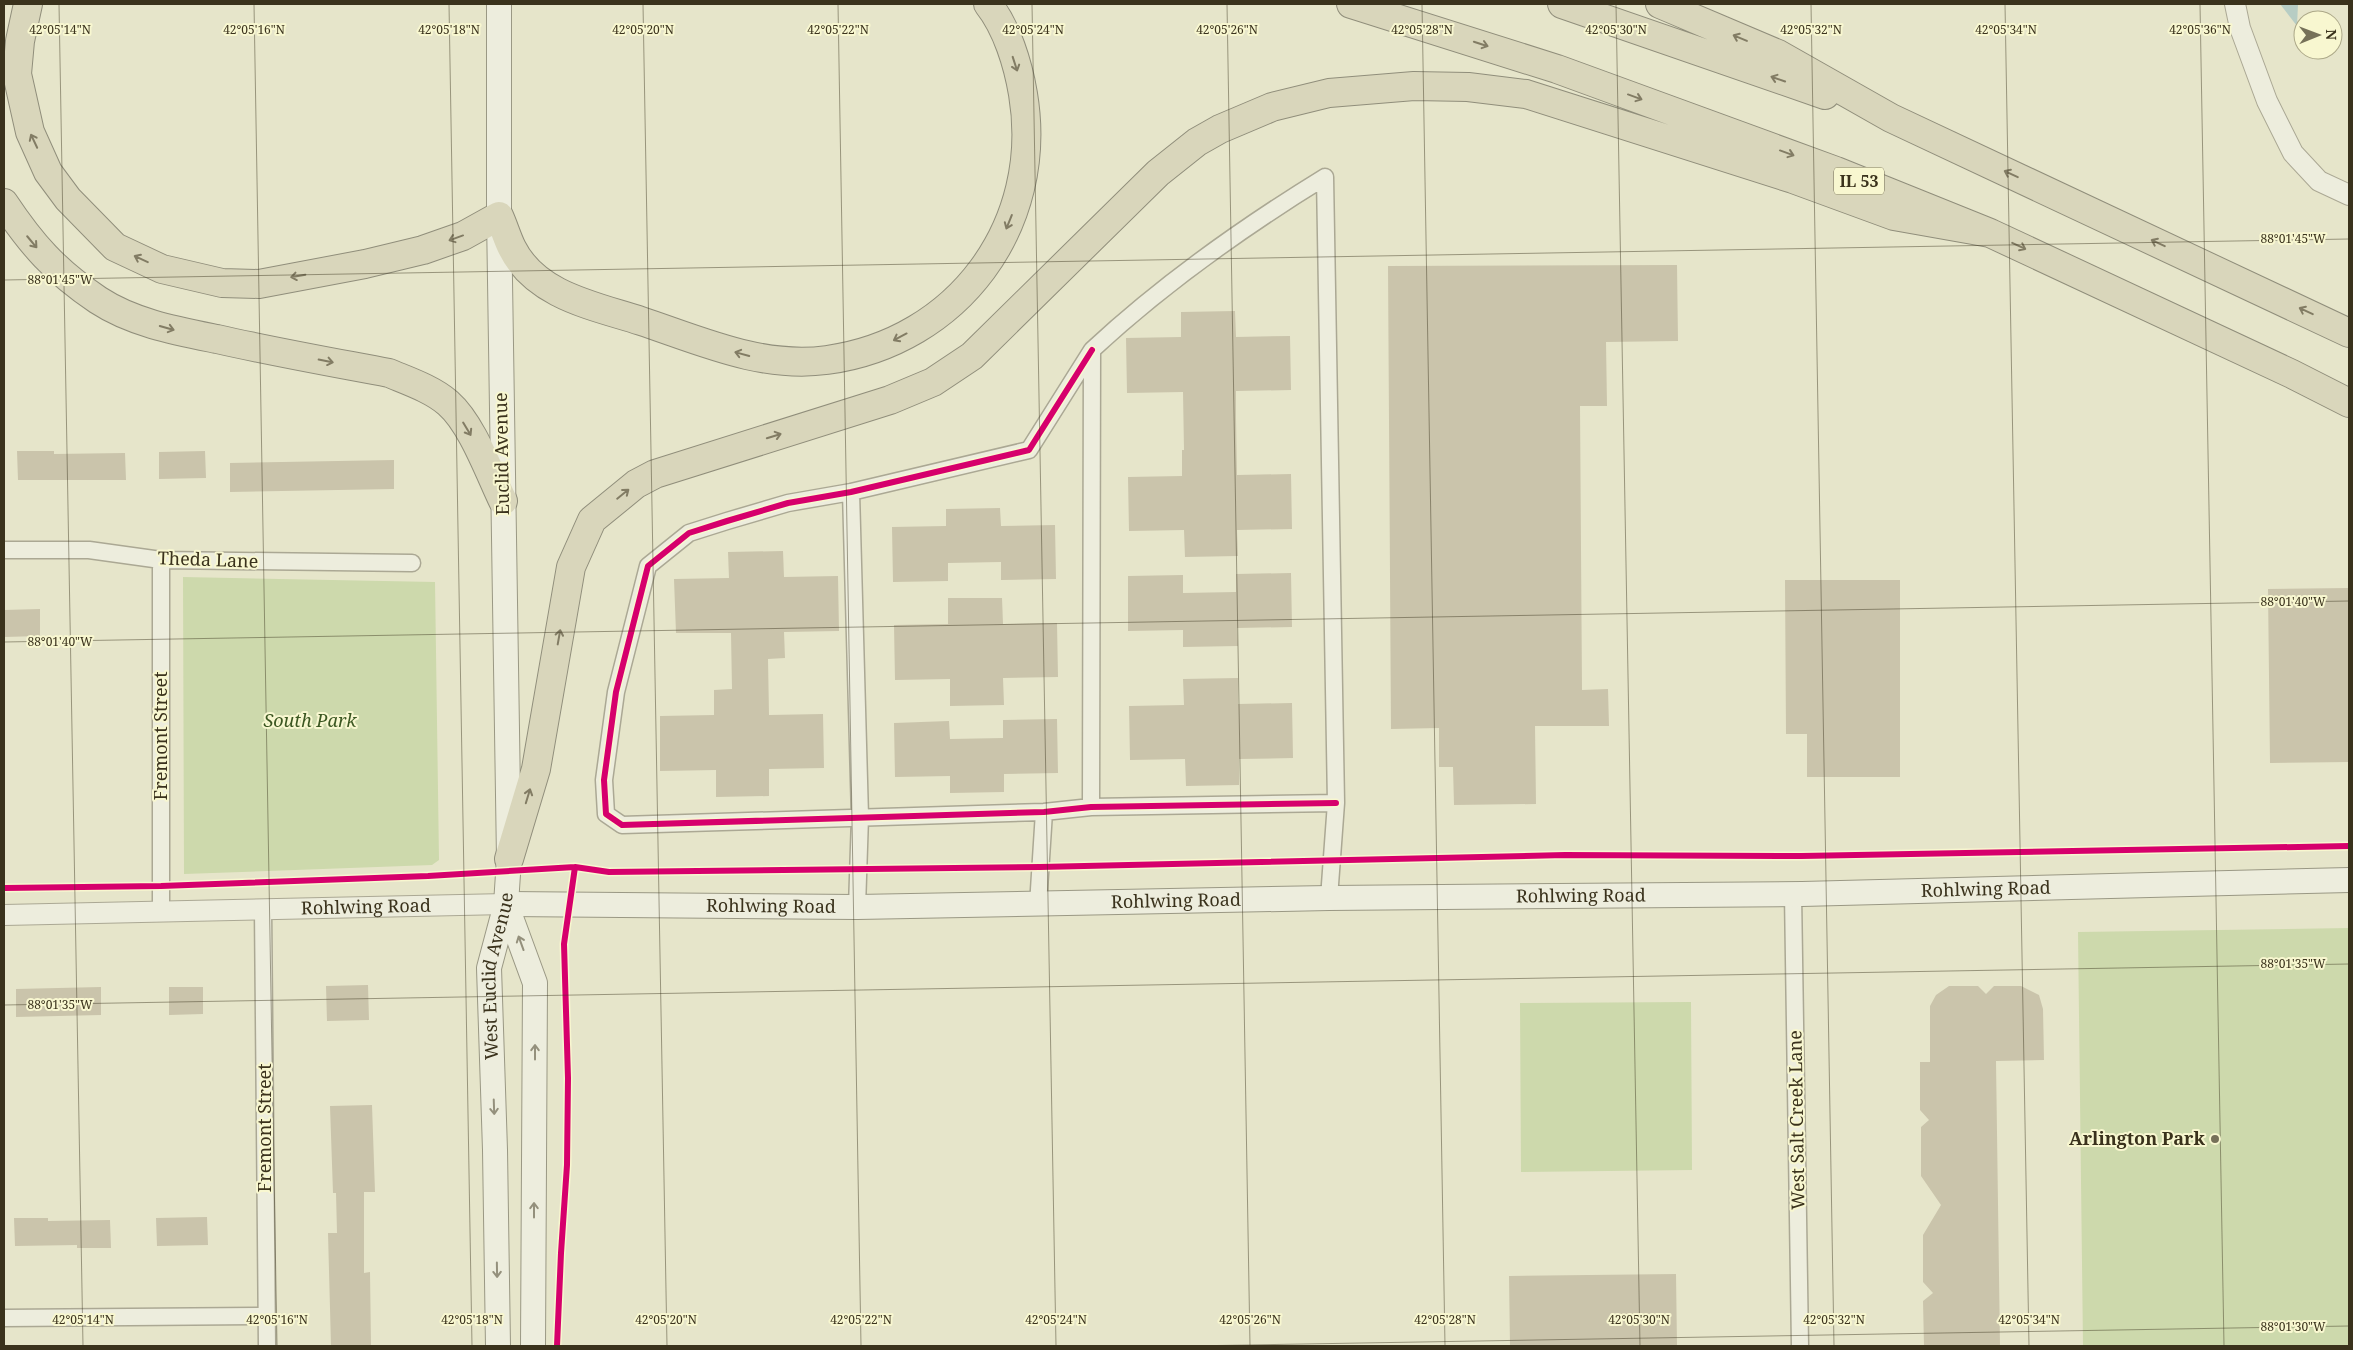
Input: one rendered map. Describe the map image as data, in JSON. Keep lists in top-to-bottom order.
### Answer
{
  "streets": {
    "highway": ["IL 53"],
    "main road": ["Euclid Avenue", "Rohlwing Road", "West Euclid Avenue"],
    "street": ["Theda Lane", "Fremont Street", "West Salt Creek Lane"]
  },
  "crossings": [
    ["Euclid Avenue", "Rohlwing Road"],
    ["Euclid Avenue", "West Euclid Avenue"],
    ["Theda Lane", "Fremont Street"],
    ["Fremont Street", "Rohlwing Road"],
    ["Rohlwing Road", "West Euclid Avenue"],
    ["Rohlwing Road", "West Salt Creek Lane"]
  ],
  "parks": ["South Park"],
  "places": ["Arlington Park"],
  "north": "right",
  "coordinates": [
    "42°05'14\"N",
    "42°05'16\"N",
    "42°05'18\"N",
    "42°05'20\"N",
    "42°05'22\"N",
    "42°05'24\"N",
    "42°05'26\"N",
    "42°05'28\"N",
    "42°05'30\"N",
    "42°05'32\"N",
    "42°05'34\"N",
    "42°05'36\"N",
    "88°01'45\"W",
    "88°01'40\"W",
    "88°01'35\"W",
    "88°01'30\"W"
  ]
}
